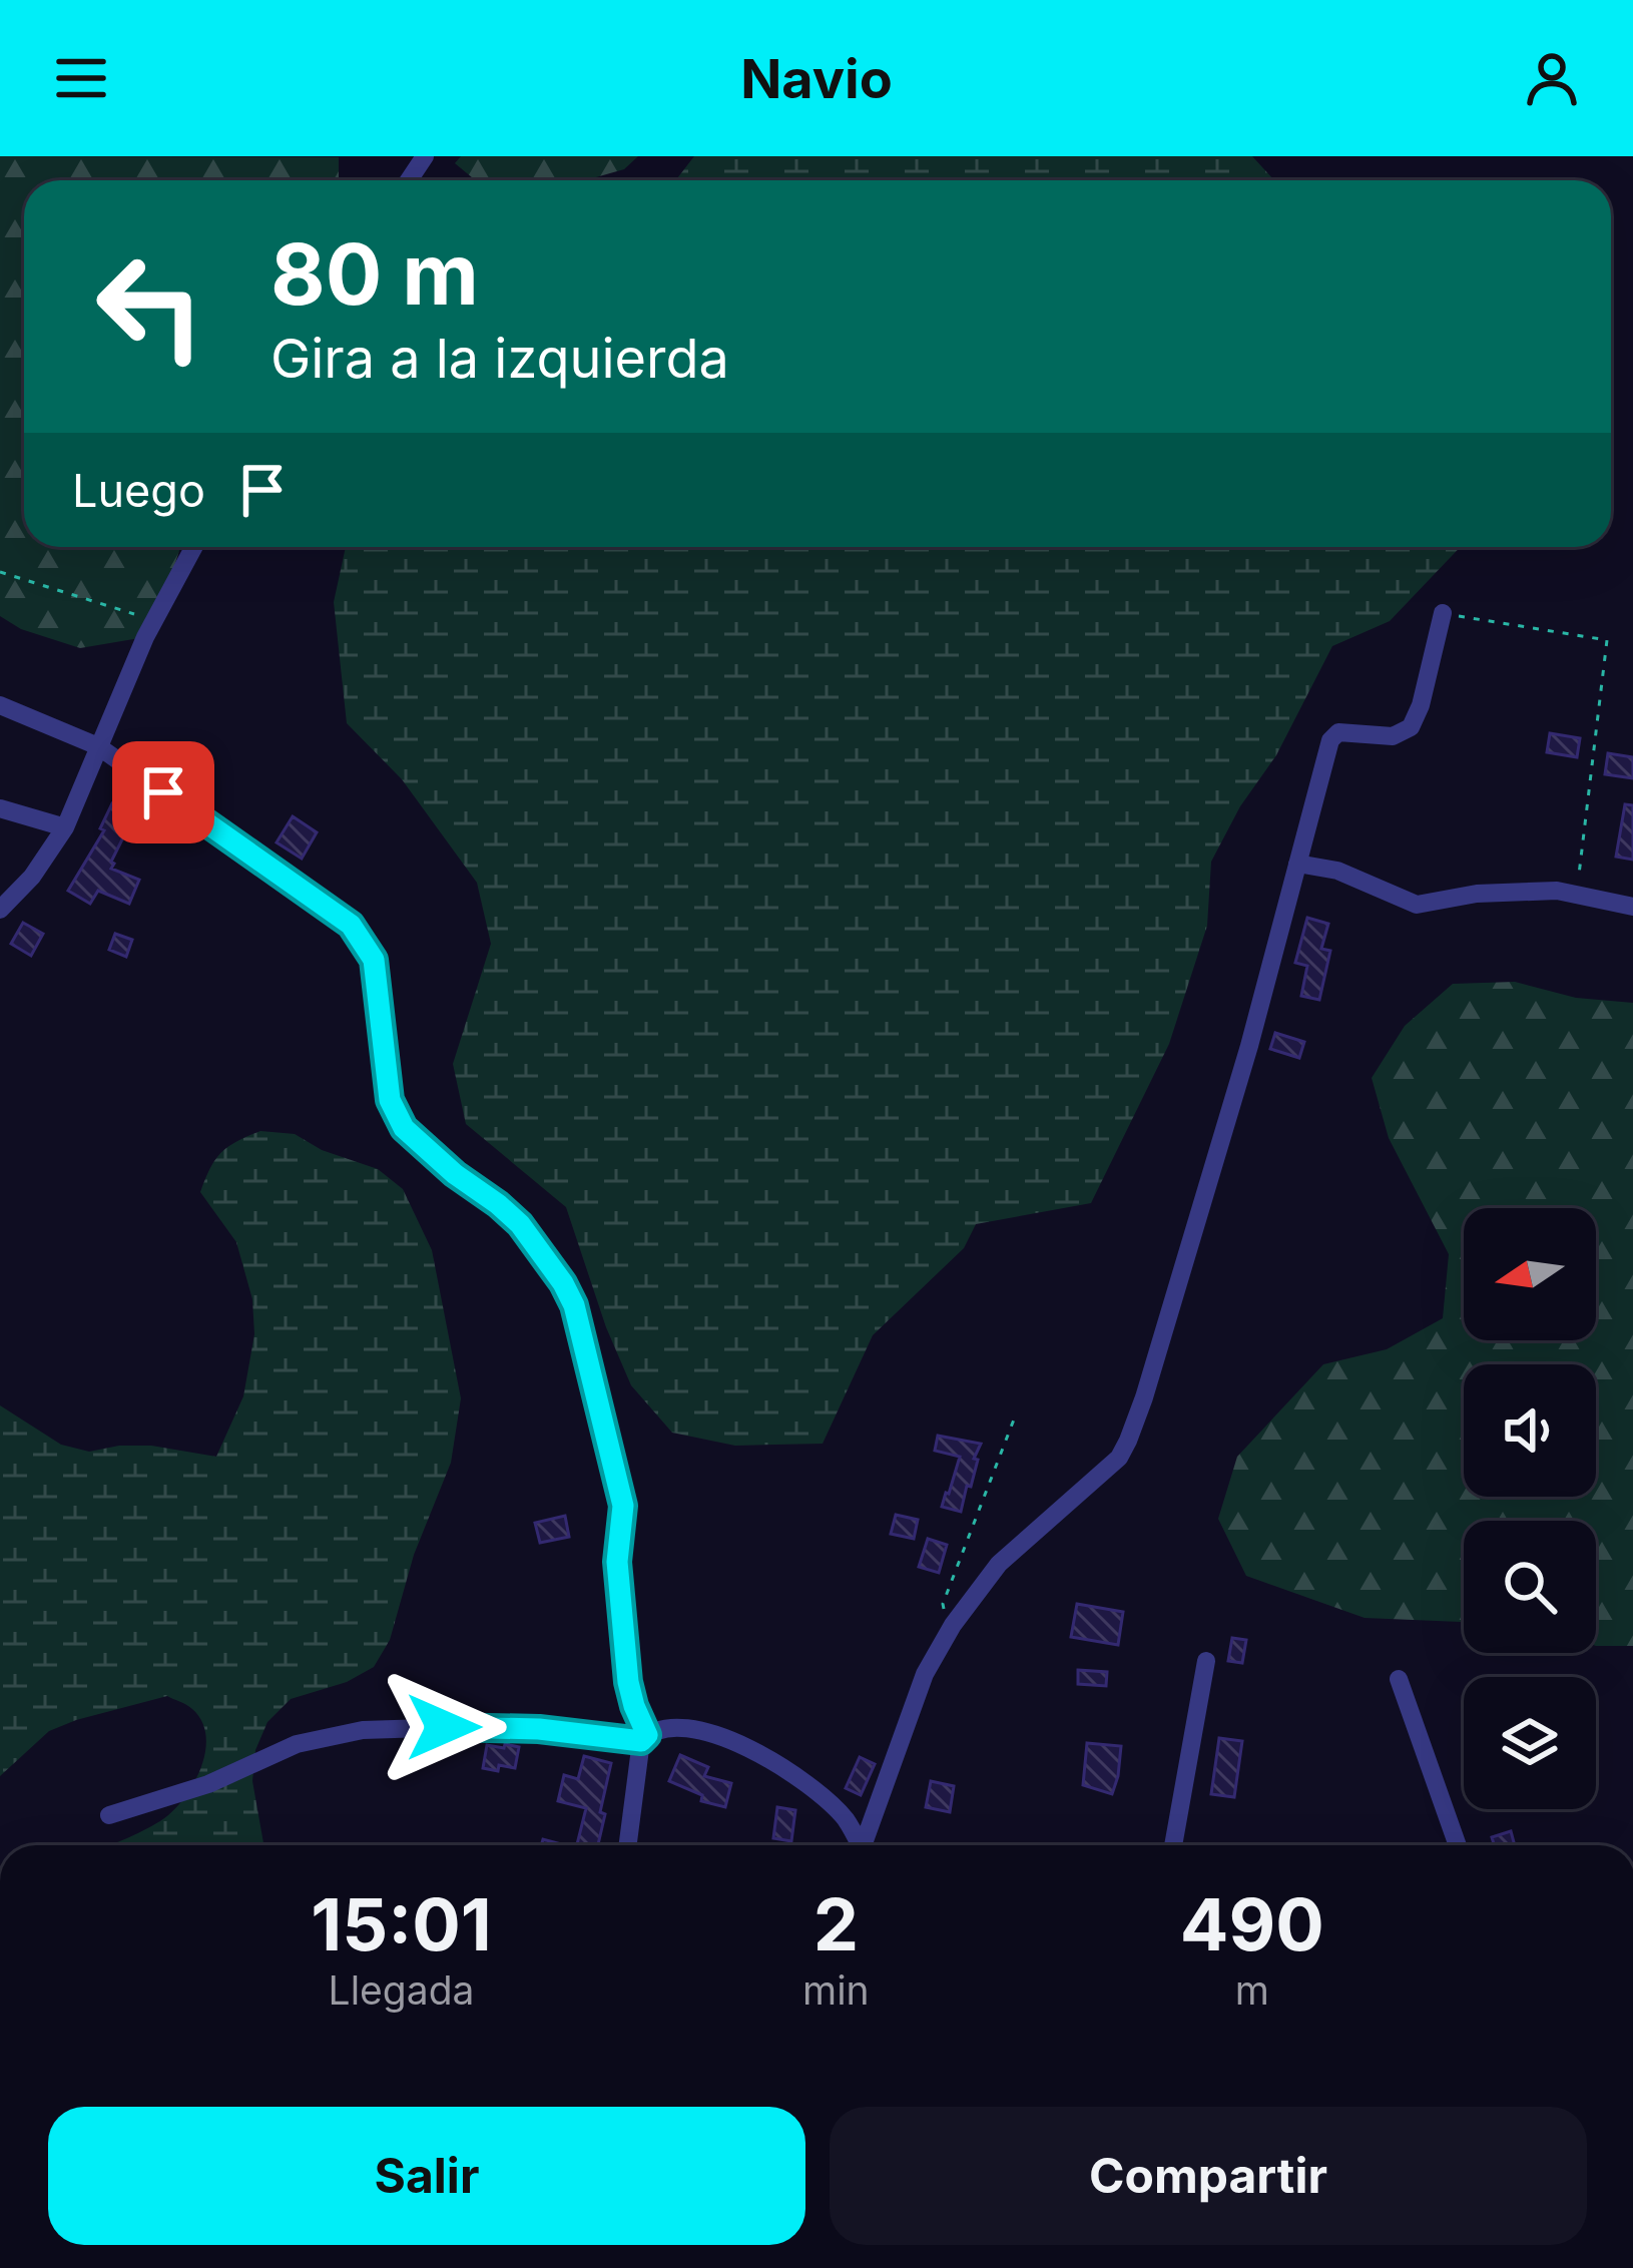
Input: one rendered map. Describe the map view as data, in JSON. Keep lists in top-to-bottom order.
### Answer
{
  "north": "left",
  "page": {
    "header": "Navio",
    "turn": ["80 m", "Gira a la izquierda"],
    "then": "Luego",
    "eta": [
      "15:01",
      "Llegada",
      "2",
      "min",
      "490",
      "m"
    ],
    "buttons": ["Salir", "Compartir"]
  }
}
